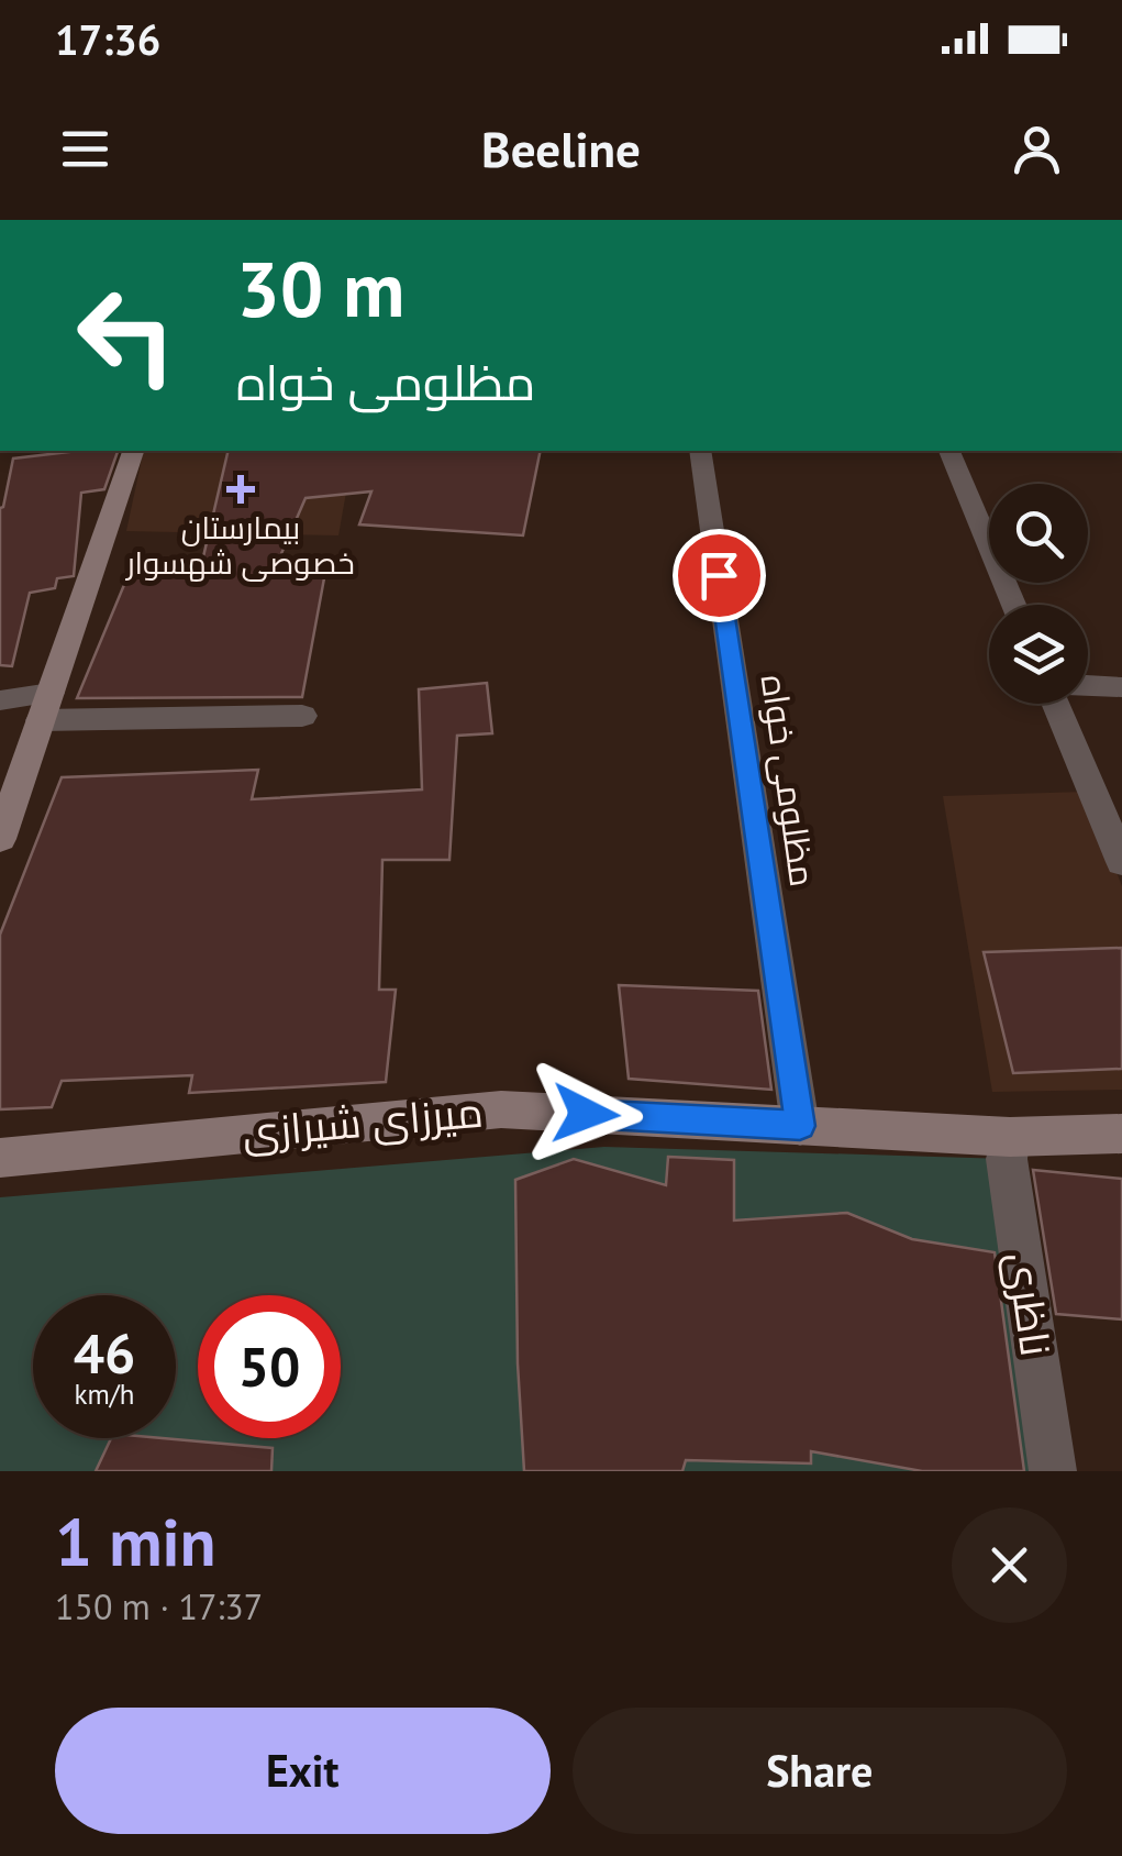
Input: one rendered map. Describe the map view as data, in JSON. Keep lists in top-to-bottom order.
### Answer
{
  "streets": {
    "main road": ["میرزای شیرازی"],
    "street": ["مظلومی خواه", "ناظری"]
  },
  "crossings": [
    ["مظلومی خواه", "میرزای شیرازی"],
    ["میرزای شیرازی", "ناظری"]
  ],
  "places": {
    "health": ["بیمارستان خصوصی شهسوار"]
  },
  "page": {
    "status": "17:36",
    "header": "Beeline",
    "turn": ["30 m", "مظلومی خواه"],
    "speed": "46 km/h",
    "limit": "50",
    "heading": ["1 min", "150 m · 17:37"],
    "buttons": ["Exit", "Share"]
  }
}
